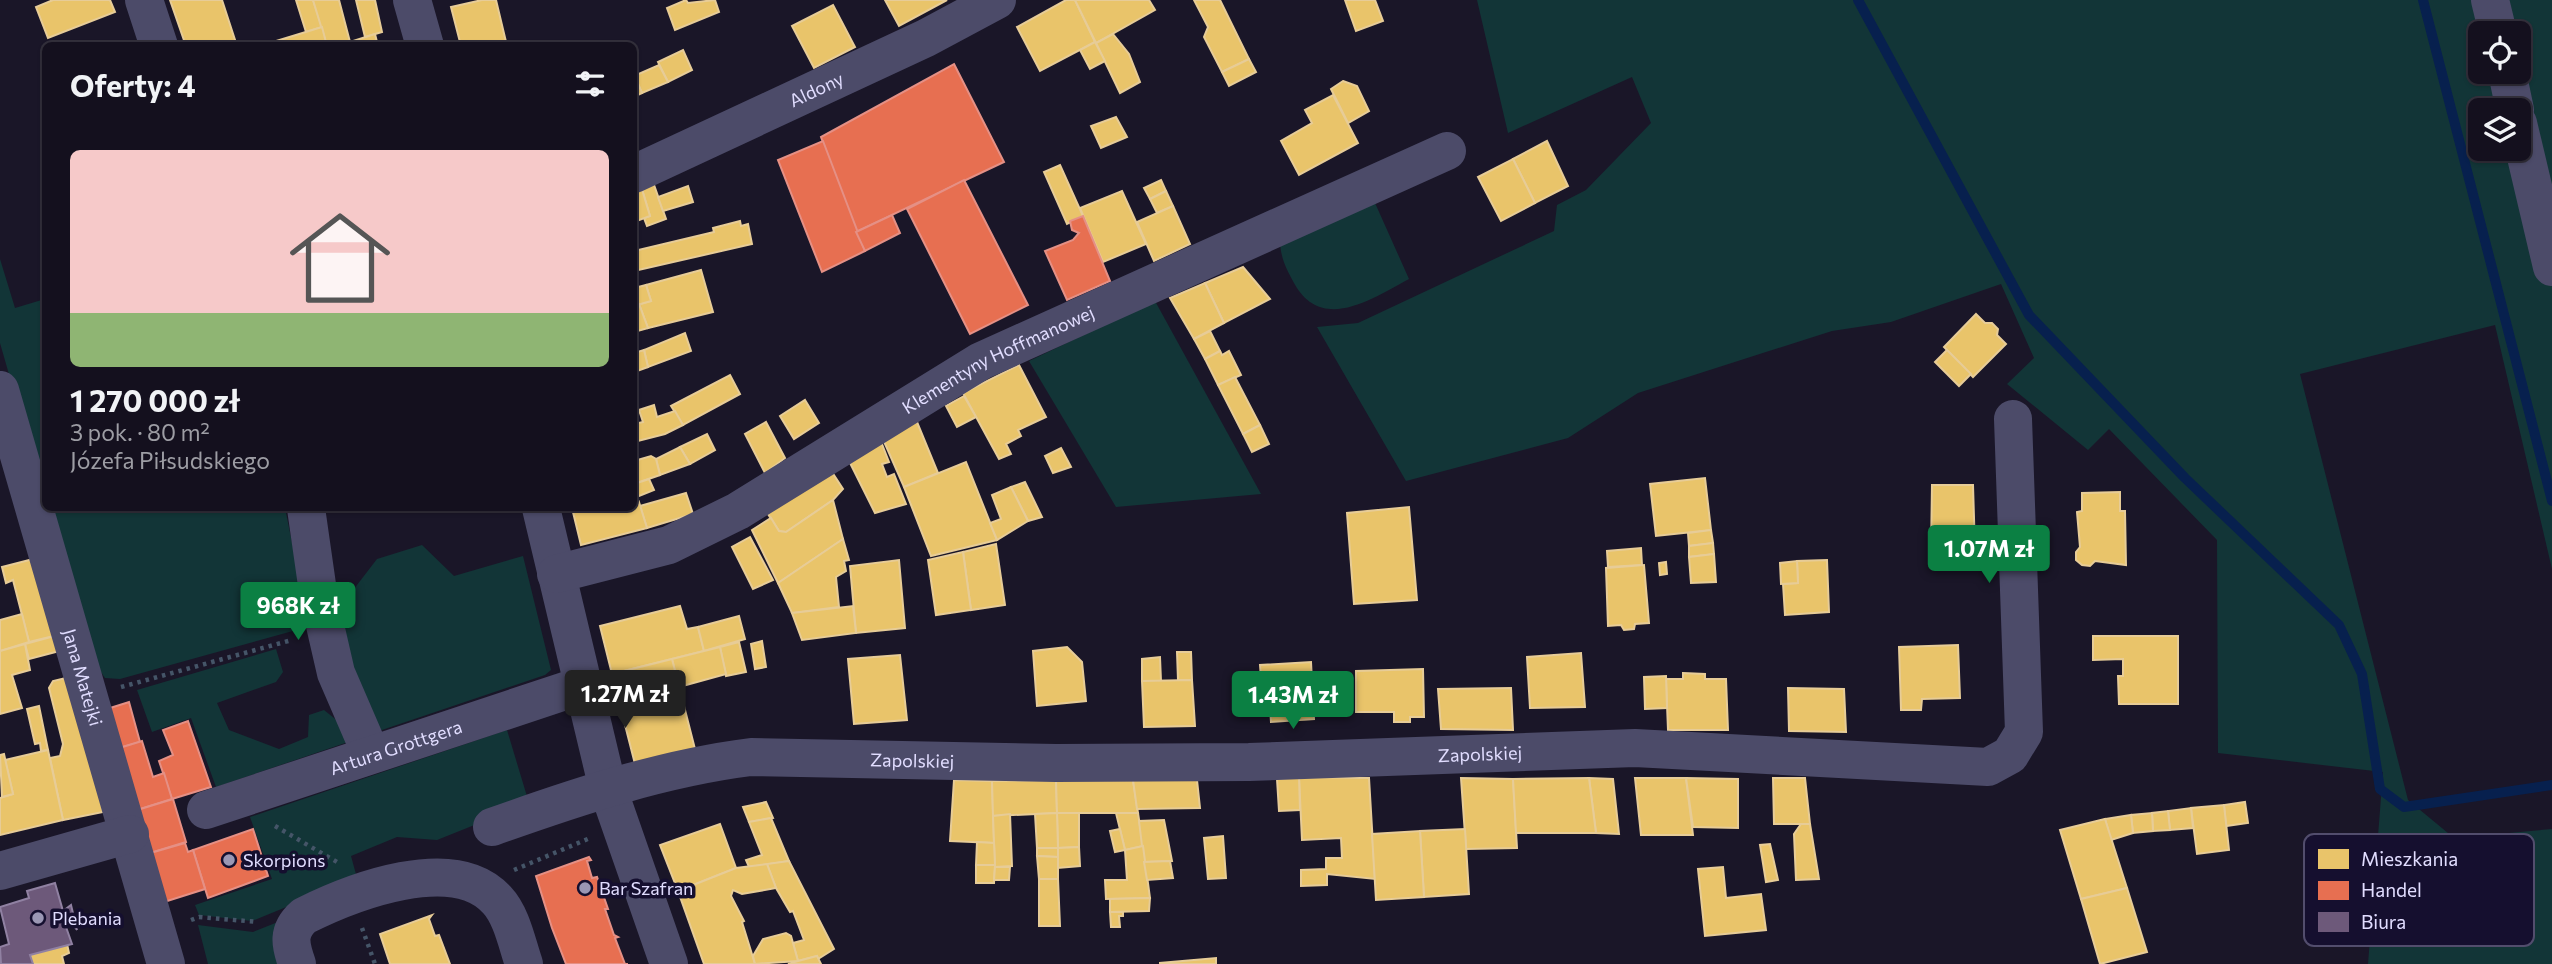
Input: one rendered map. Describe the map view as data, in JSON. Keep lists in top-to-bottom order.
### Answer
{
  "streets": {
    "street": [
      "Aldony",
      "Klementyny Hoffmanowej",
      "Jana Matejki",
      "Artura Grottgera",
      "Zapolskiej"
    ]
  },
  "places": ["Skorpions", "Bar Szafran", "Plebania"],
  "legend": ["Mieszkania", "Handel", "Biura"],
  "page": {
    "heading": "Oferty: 4",
    "list": [
      {
        "name": "1 270 000 zł",
        "note": "3 pok. · 80 m² · Józefa Piłsudskiego"
      }
    ],
    "price": [
      "1.07M zł",
      "968K zł",
      "1.27M zł",
      "1.43M zł"
    ]
  }
}
